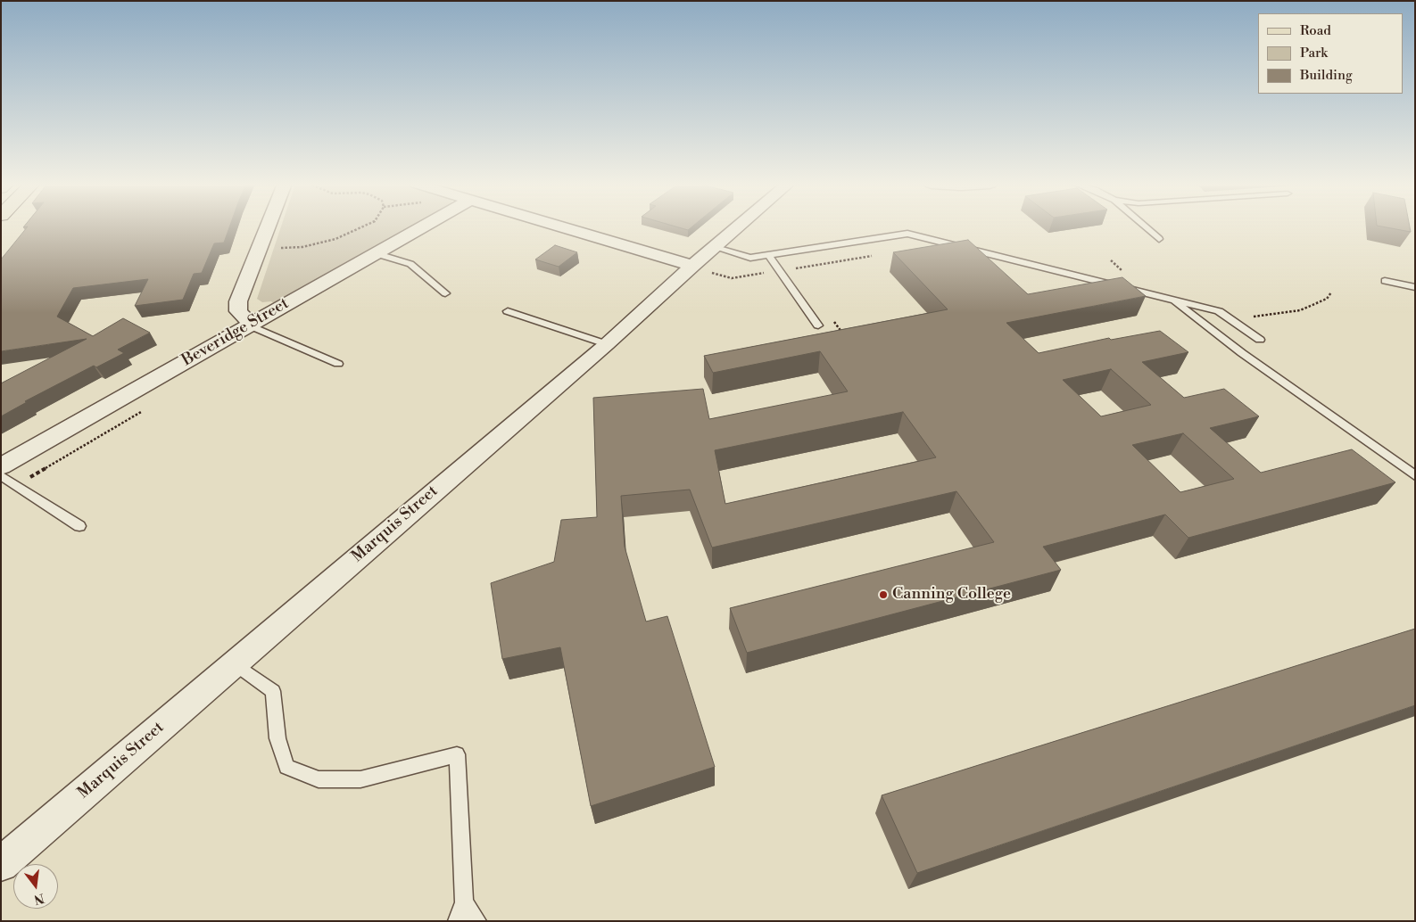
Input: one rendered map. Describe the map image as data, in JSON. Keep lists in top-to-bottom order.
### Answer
{
  "streets": {
    "street": ["Beveridge Street", "Marquis Street"]
  },
  "places": ["Canning College"],
  "legend": ["Road", "Park", "Building"],
  "north": "bottom"
}
